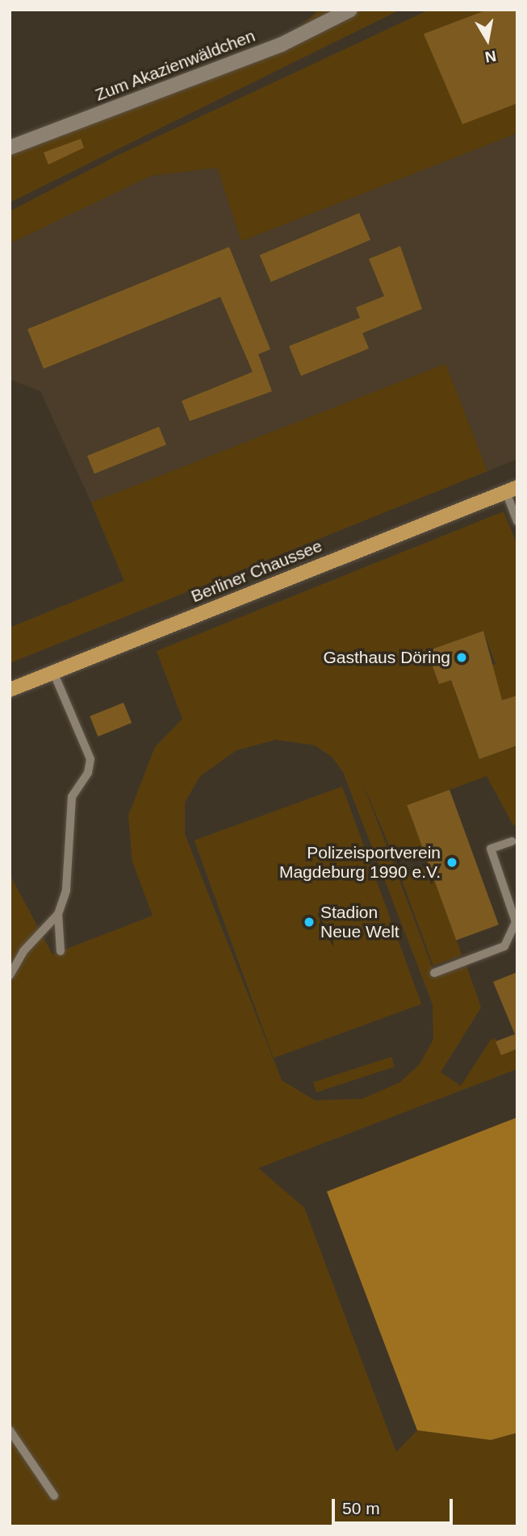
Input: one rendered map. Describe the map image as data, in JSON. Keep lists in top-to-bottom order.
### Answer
{
  "streets": {
    "main road": ["Berliner Chaussee"],
    "street": ["Zum Akazienwäldchen"]
  },
  "places": ["Gasthaus Döring", "Polizeisportverein Magdeburg 1990 e.V.", "Stadion Neue Welt"],
  "scale_bar": "50 m",
  "north": "bottom"
}
